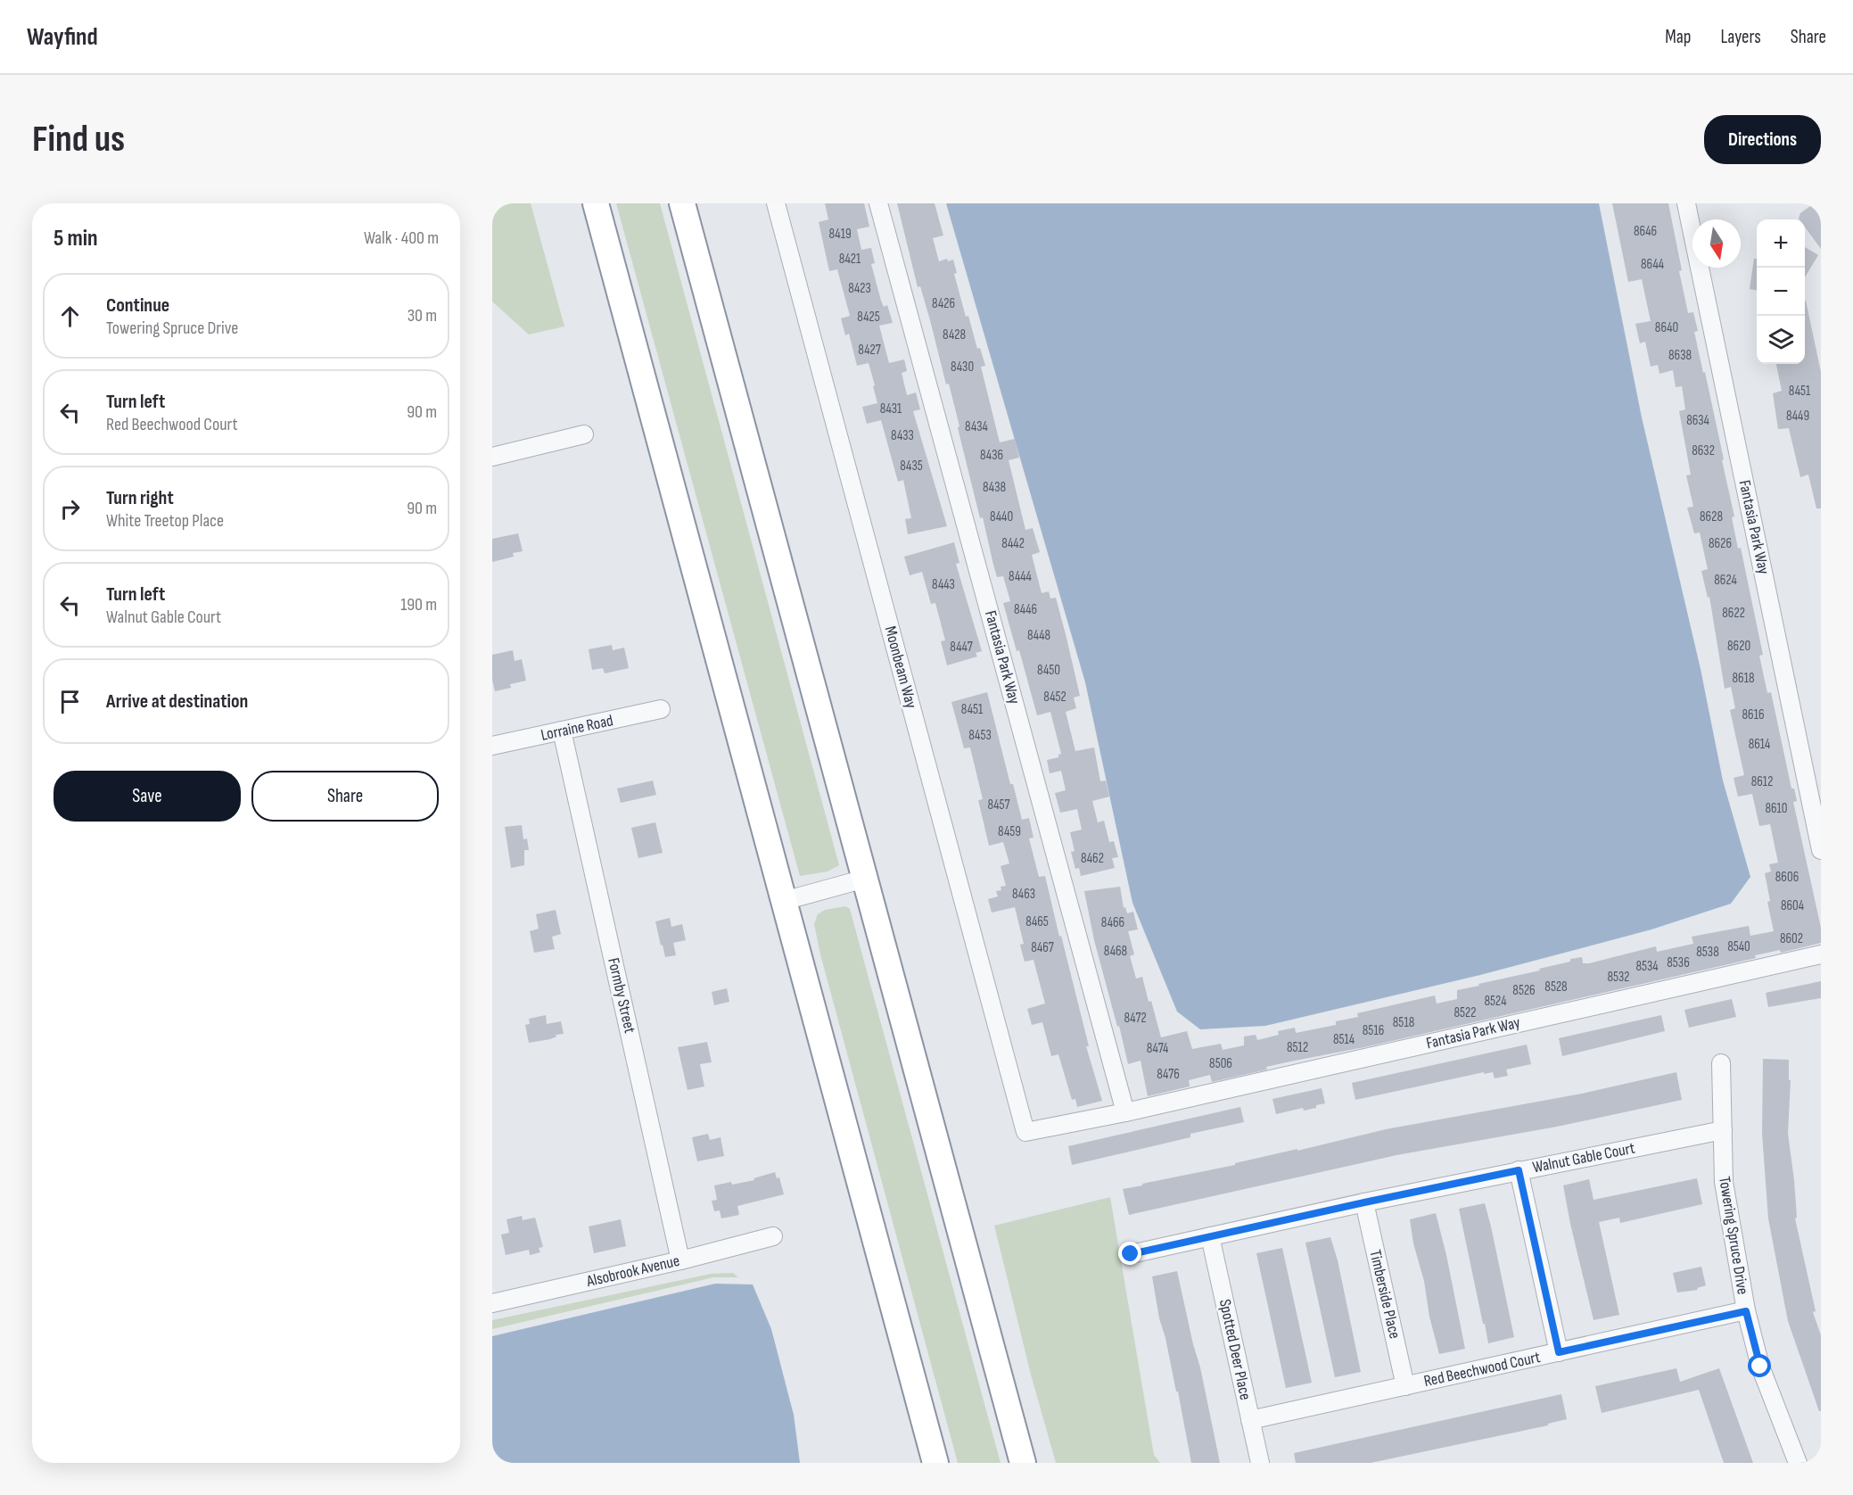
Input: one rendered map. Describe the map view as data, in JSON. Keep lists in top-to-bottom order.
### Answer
{
  "streets": {
    "street": [
      "Fantasia Park Way",
      "Moonbeam Way",
      "Lorraine Road",
      "Formby Street",
      "Walnut Gable Court",
      "Towering Spruce Drive",
      "Alsobrook Avenue",
      "Timberside Place",
      "Spotted Deer Place",
      "Red Beechwood Court"
    ]
  },
  "crossings": [
    ["Fantasia Park Way", "Moonbeam Way"],
    ["Lorraine Road", "Formby Street"],
    ["Formby Street", "Alsobrook Avenue"],
    ["Walnut Gable Court", "Towering Spruce Drive"],
    ["Walnut Gable Court", "Timberside Place"],
    ["Walnut Gable Court", "Spotted Deer Place"],
    ["Towering Spruce Drive", "Red Beechwood Court"],
    ["Timberside Place", "Red Beechwood Court"],
    ["Spotted Deer Place", "Red Beechwood Court"]
  ],
  "house_numbers": [
    "8646",
    "8419",
    "8421",
    "8644",
    "8423",
    "8426",
    "8425",
    "8640",
    "8428",
    "8427",
    "8638",
    "8430",
    "8451",
    "8431",
    "8449",
    "8634",
    "8434",
    "8433",
    "8632",
    "8436",
    "8435",
    "8438",
    "8440",
    "8628",
    "8442",
    "8626",
    "8444",
    "8624",
    "8443",
    "8446",
    "8622",
    "8448",
    "8620",
    "8447",
    "8450",
    "8618",
    "8452",
    "8451",
    "8616",
    "8453",
    "8614",
    "8612",
    "8457",
    "8610",
    "8459",
    "8462",
    "8606",
    "8463",
    "8604",
    "8465",
    "8466",
    "8602",
    "8540",
    "8467",
    "8468",
    "8538",
    "8536",
    "8534",
    "8532",
    "8528",
    "8526",
    "8524",
    "8522",
    "8472",
    "8518",
    "8516",
    "8514",
    "8512",
    "8474",
    "8506",
    "8476"
  ],
  "north": "bottom",
  "page": {
    "header": "Wayfind",
    "nav": ["Map", "Layers", "Share"],
    "buttons": [
      "Directions",
      ["Save", "Share"]
    ],
    "title": "Find us",
    "heading": ["5 min", "Walk · 400 m"],
    "map_buttons": ["+", "−"],
    "list": [
      ["Continue", "Towering Spruce Drive", "30 m"],
      ["Turn left", "Red Beechwood Court", "90 m"],
      ["Turn right", "White Treetop Place", "90 m"],
      ["Turn left", "Walnut Gable Court", "190 m"],
      "Arrive at destination"
    ]
  }
}
